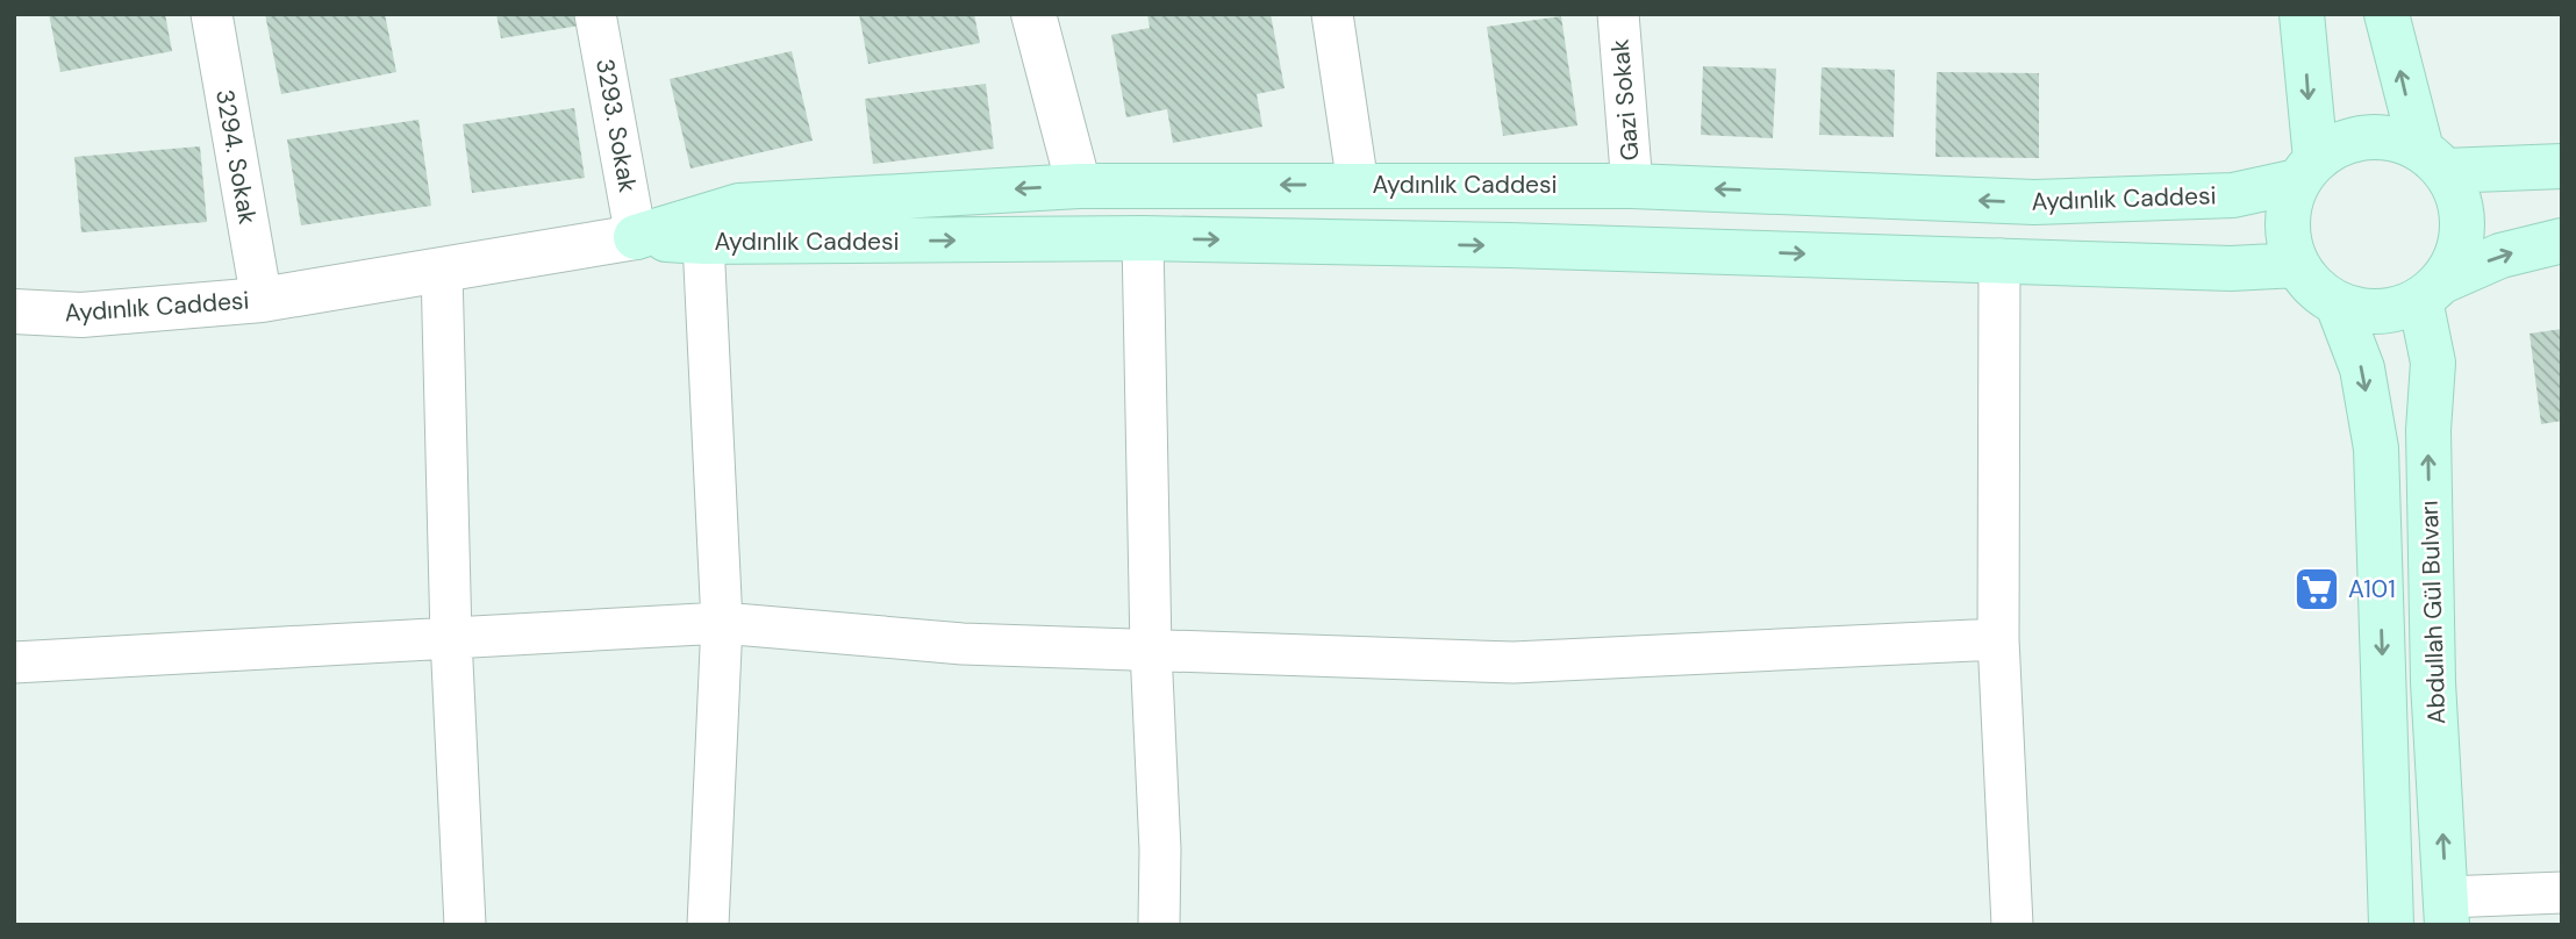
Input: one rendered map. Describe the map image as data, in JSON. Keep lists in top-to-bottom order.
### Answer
{
  "streets": {
    "main road": ["Aydınlık Caddesi", "Abdullah Gül Bulvarı"],
    "street": ["Gazi Sokak", "3293. Sokak", "3294. Sokak"]
  },
  "crossings": [
    ["Gazi Sokak", "Aydınlık Caddesi"],
    ["3293. Sokak", "Aydınlık Caddesi"],
    ["3294. Sokak", "Aydınlık Caddesi"],
    ["Aydınlık Caddesi", "Abdullah Gül Bulvarı"]
  ],
  "places": {
    "supermarket": ["A101"]
  }
}
